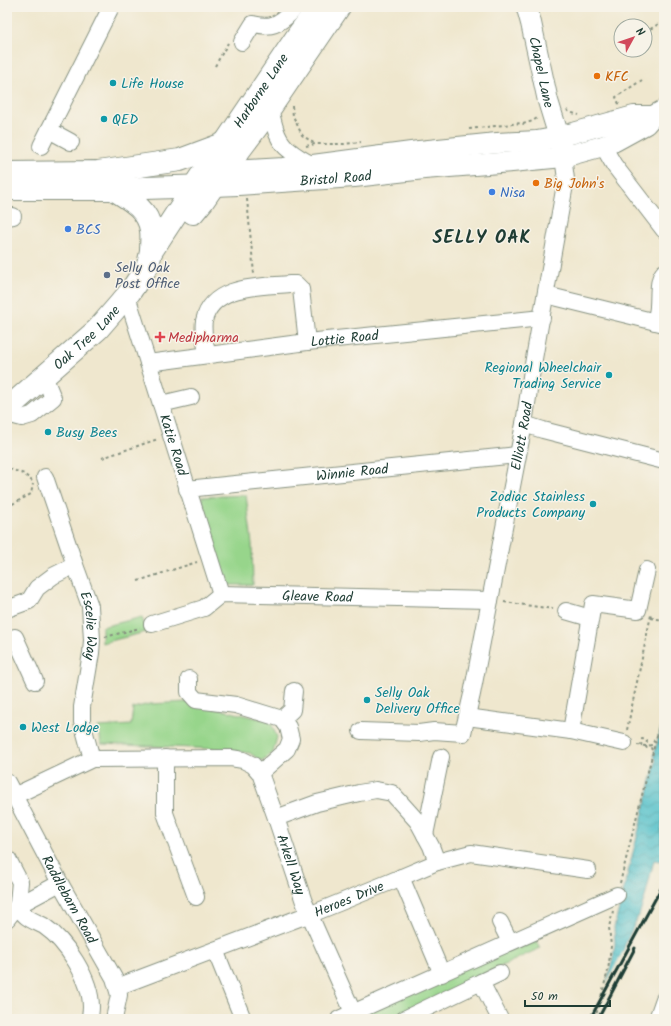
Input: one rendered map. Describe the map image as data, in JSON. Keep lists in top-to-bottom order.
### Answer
{
  "streets": {
    "highway": ["Harborne Lane", "Bristol Road", "Oak Tree Lane"],
    "main road": ["Chapel Lane"],
    "street": [
      "Lottie Road",
      "Elliott Road",
      "Katie Road",
      "Winnie Road",
      "Gleave Road",
      "Escelie Way",
      "Arkell Way",
      "Raddlebarn Road",
      "Heroes Drive"
    ]
  },
  "crossings": [
    ["Chapel Lane", "Bristol Road"],
    ["Chapel Lane", "Elliott Road"],
    ["Harborne Lane", "Bristol Road"],
    ["Harborne Lane", "Oak Tree Lane"],
    ["Bristol Road", "Oak Tree Lane"],
    ["Bristol Road", "Elliott Road"],
    ["Oak Tree Lane", "Katie Road"],
    ["Lottie Road", "Elliott Road"],
    ["Lottie Road", "Katie Road"],
    ["Elliott Road", "Winnie Road"],
    ["Elliott Road", "Gleave Road"],
    ["Katie Road", "Winnie Road"],
    ["Katie Road", "Gleave Road"],
    ["Arkell Way", "Heroes Drive"],
    ["Raddlebarn Road", "Heroes Drive"]
  ],
  "districts": ["SELLY OAK"],
  "places": {
    "other": [
      "KFC",
      "Life House",
      "QED",
      "Big John's",
      "Nisa",
      "BCS",
      "Selly Oak Post Office",
      "Regional Wheelchair Trading Service",
      "Busy Bees",
      "Zodiac Stainless Products Company",
      "Selly Oak Delivery Office",
      "West Lodge"
    ],
    "health": ["Medipharma"]
  },
  "scale_bar": "50 m",
  "north": "top right"
}
